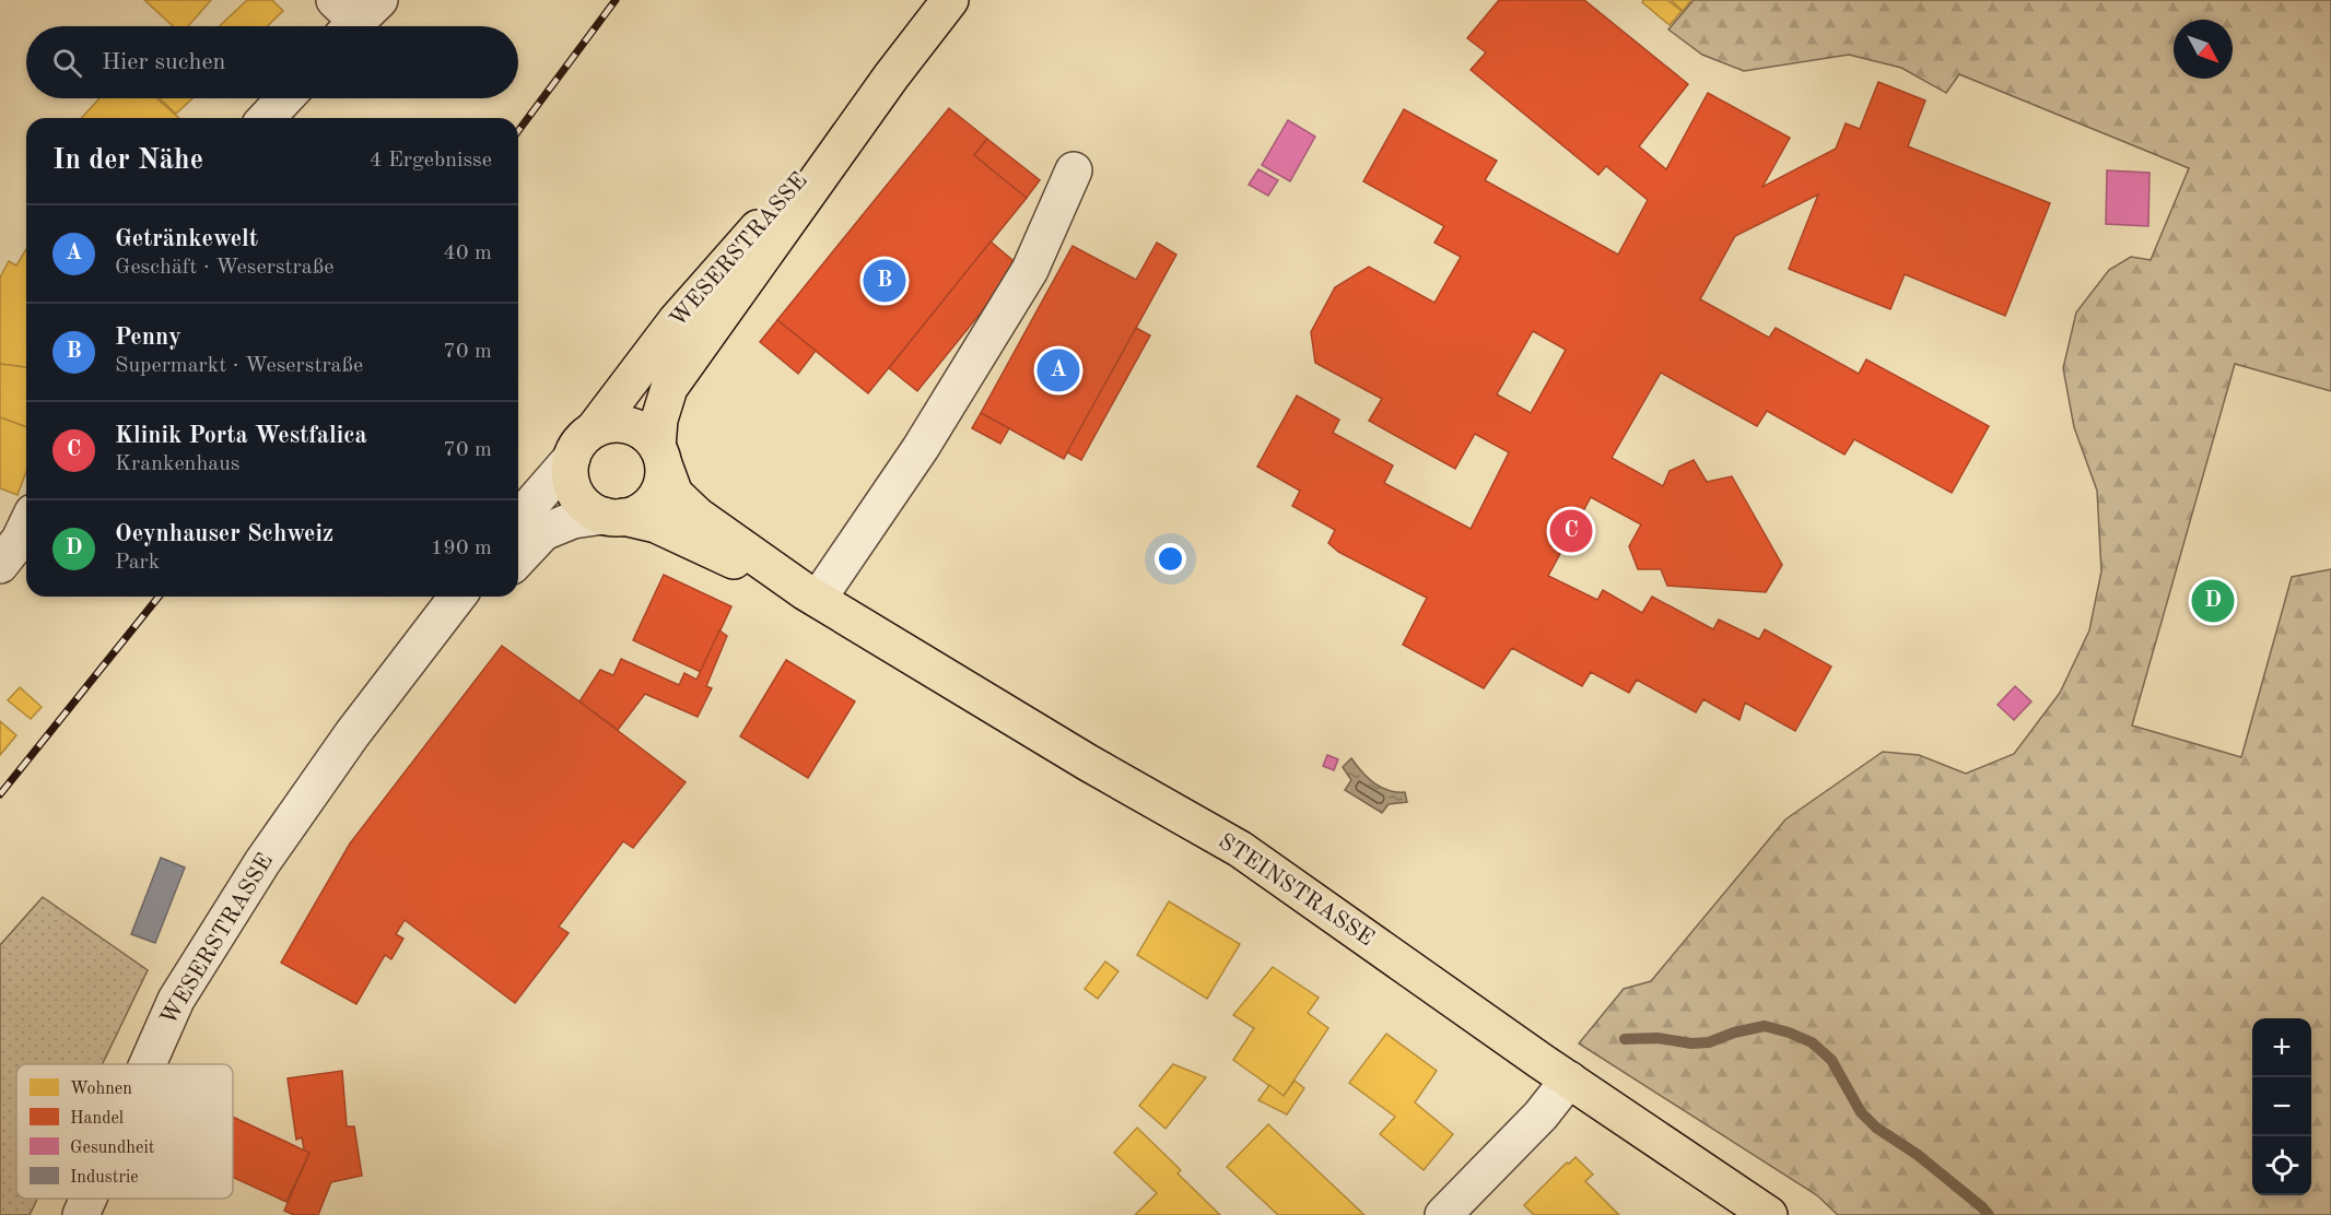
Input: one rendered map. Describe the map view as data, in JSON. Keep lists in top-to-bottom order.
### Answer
{
  "streets": {
    "main road": ["WESERSTRASSE", "STEINSTRASSE"]
  },
  "crossings": [
    ["WESERSTRASSE", "STEINSTRASSE"]
  ],
  "legend": [
    "Wohnen",
    "Handel",
    "Gesundheit",
    "Industrie"
  ],
  "north": "bottom right",
  "page": {
    "search": "Hier suchen",
    "heading": ["In der Nähe", "4 Ergebnisse"],
    "list": [
      {
        "mark": "A",
        "name": "Getränkewelt",
        "note": "Geschäft · Weserstraße",
        "value": "40 m"
      },
      {
        "mark": "B",
        "name": "Penny",
        "note": "Supermarkt · Weserstraße",
        "value": "70 m"
      },
      {
        "mark": "C",
        "name": "Klinik Porta Westfalica",
        "note": "Krankenhaus",
        "value": "70 m"
      },
      {
        "mark": "D",
        "name": "Oeynhauser Schweiz",
        "note": "Park",
        "value": "190 m"
      }
    ],
    "pins": [
      "B",
      "A",
      "C",
      "D"
    ],
    "map_buttons": ["+", "−"]
  }
}
